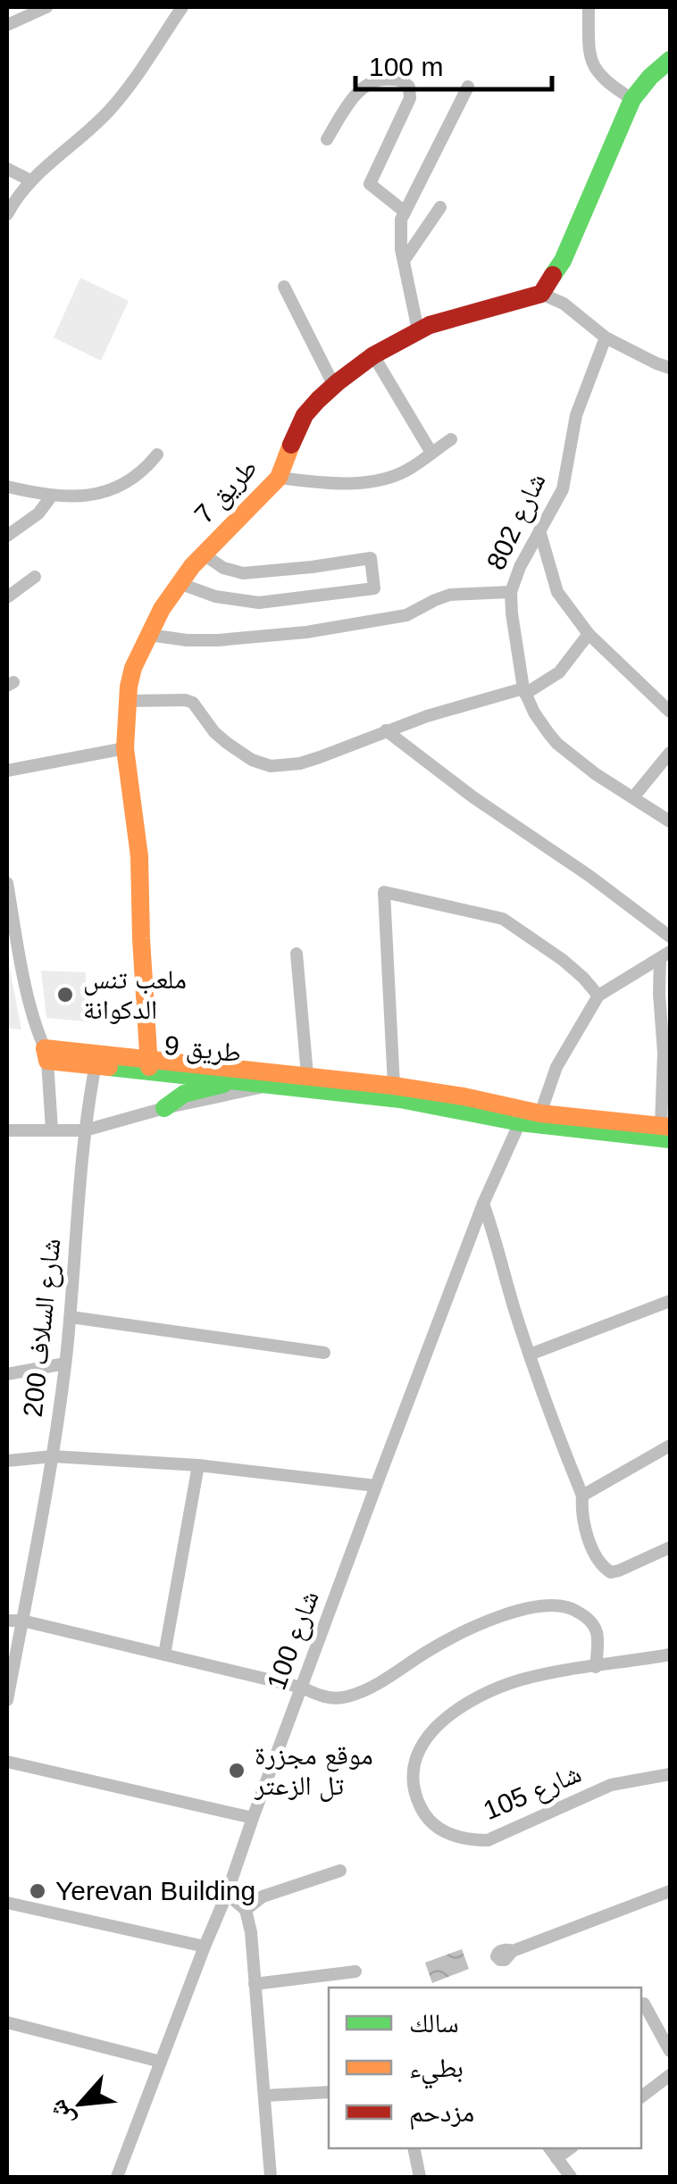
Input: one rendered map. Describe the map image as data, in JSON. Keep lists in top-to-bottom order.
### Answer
{
  "streets": {
    "street": [
      "7 طريق",
      "شارع 802",
      "9 طريق",
      "200 شارع السلاف",
      "شارع 100",
      "شارع 105"
    ]
  },
  "crossings": [
    ["7 طريق", "9 طريق"],
    ["9 طريق", "200 شارع السلاف"],
    ["9 طريق", "شارع 100"]
  ],
  "places": ["ملعب تنس الدكوانة", "موقع مجزرة تل الزعتر", "Yerevan Building"],
  "legend": ["سالك", "بطيء", "مزدحم"],
  "scale_bar": "100 m",
  "north": "bottom left"
}
